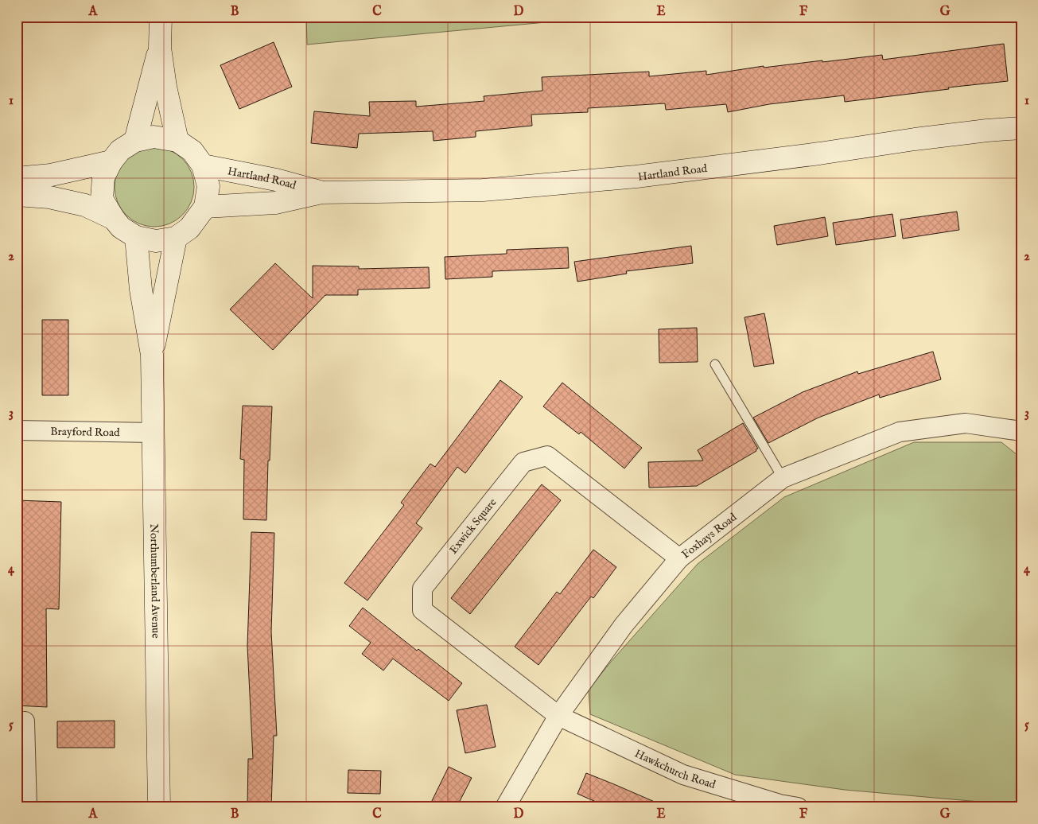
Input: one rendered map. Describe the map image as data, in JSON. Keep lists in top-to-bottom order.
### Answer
{
  "streets": {
    "street": [
      "Hartland Road",
      "Brayford Road",
      "Exwick Square",
      "Foxhays Road",
      "Northumberland Avenue",
      "Hawkchurch Road"
    ]
  },
  "crossings": [
    ["Hartland Road", "Northumberland Avenue"],
    ["Brayford Road", "Northumberland Avenue"],
    ["Exwick Square", "Foxhays Road"],
    ["Exwick Square", "Hawkchurch Road"],
    ["Foxhays Road", "Hawkchurch Road"]
  ],
  "grid": {
    "columns": [
      "A",
      "B",
      "C",
      "D",
      "E",
      "F",
      "G"
    ],
    "rows": [
      "1",
      "2",
      "3",
      "4",
      "5"
    ]
  }
}
